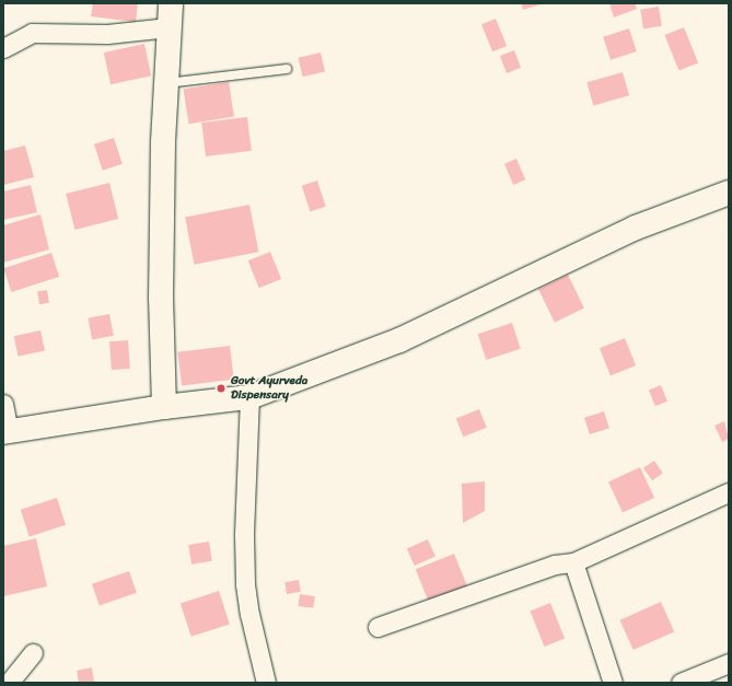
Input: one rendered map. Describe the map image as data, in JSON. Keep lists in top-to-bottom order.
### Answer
{
  "places": ["Govt Ayurveda Dispensary"]
}
